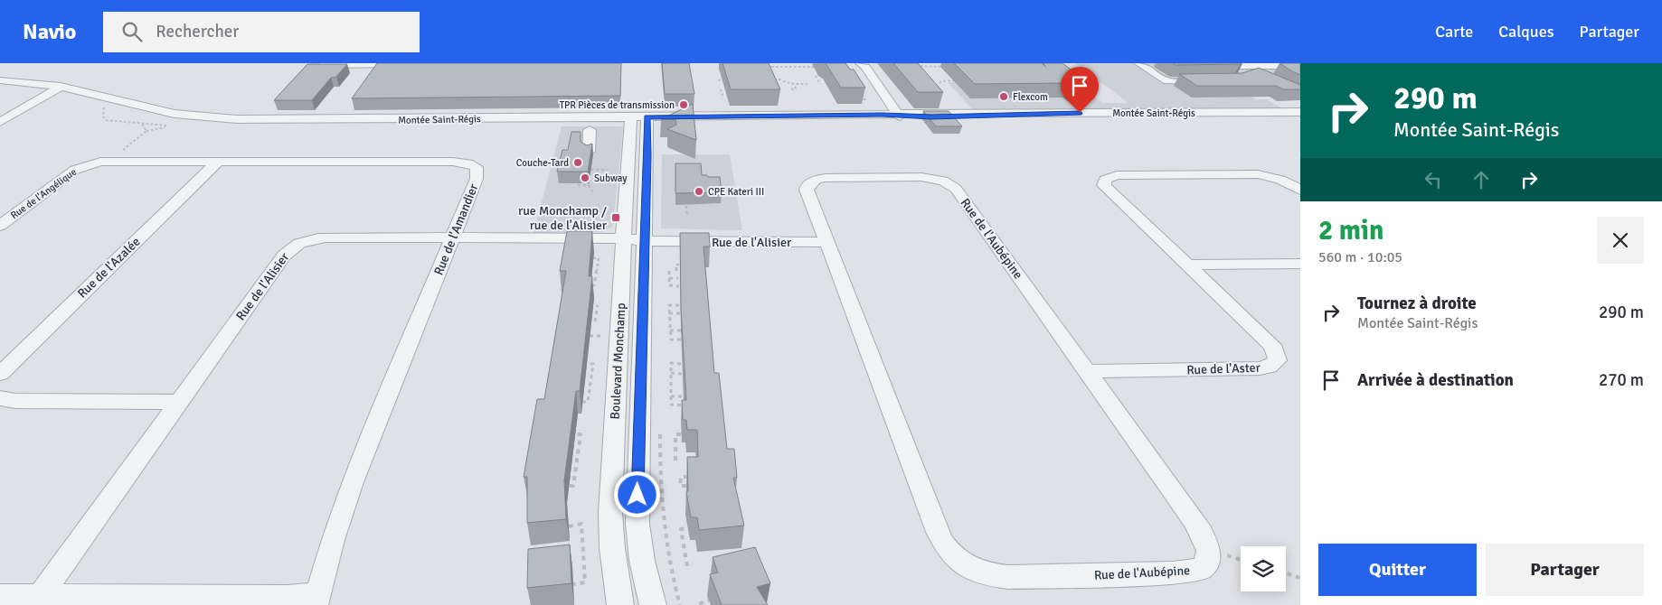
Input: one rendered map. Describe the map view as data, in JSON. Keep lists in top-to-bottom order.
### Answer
{
  "streets": {
    "street": [
      "Montée Saint-Régis",
      "Rue de l'Angélique",
      "Rue de l'Amandier",
      "Rue de l'Aubépine",
      "Rue de l'Alisier",
      "Rue de l'Azalée",
      "Boulevard Monchamp",
      "Rue de l'Aster"
    ]
  },
  "crossings": [
    ["Montée Saint-Régis", "Boulevard Monchamp"],
    ["Rue de l'Angélique", "Rue de l'Amandier"],
    ["Rue de l'Amandier", "Rue de l'Alisier"],
    ["Rue de l'Amandier", "Rue de l'Azalée"],
    ["Rue de l'Aubépine", "Rue de l'Alisier"],
    ["Rue de l'Aubépine", "Rue de l'Aster"],
    ["Rue de l'Alisier", "Boulevard Monchamp"]
  ],
  "places": {
    "other": [
      "Flexcom",
      "TPR Pièces de transmission",
      "Couche-Tard",
      "Subway",
      "CPE Kateri III"
    ],
    "transit": ["rue Monchamp / rue de l'Alisier"]
  },
  "page": {
    "header": "Navio",
    "search": "Rechercher",
    "nav": ["Carte", "Calques", "Partager"],
    "turn": ["290 m", "Montée Saint-Régis"],
    "heading": ["2 min", "560 m · 10:05"],
    "list": [
      {
        "name": "Tournez à droite",
        "note": "Montée Saint-Régis",
        "value": "290 m"
      },
      {
        "name": "Arrivée à destination",
        "value": "270 m"
      }
    ],
    "buttons": ["Quitter", "Partager"]
  }
}
